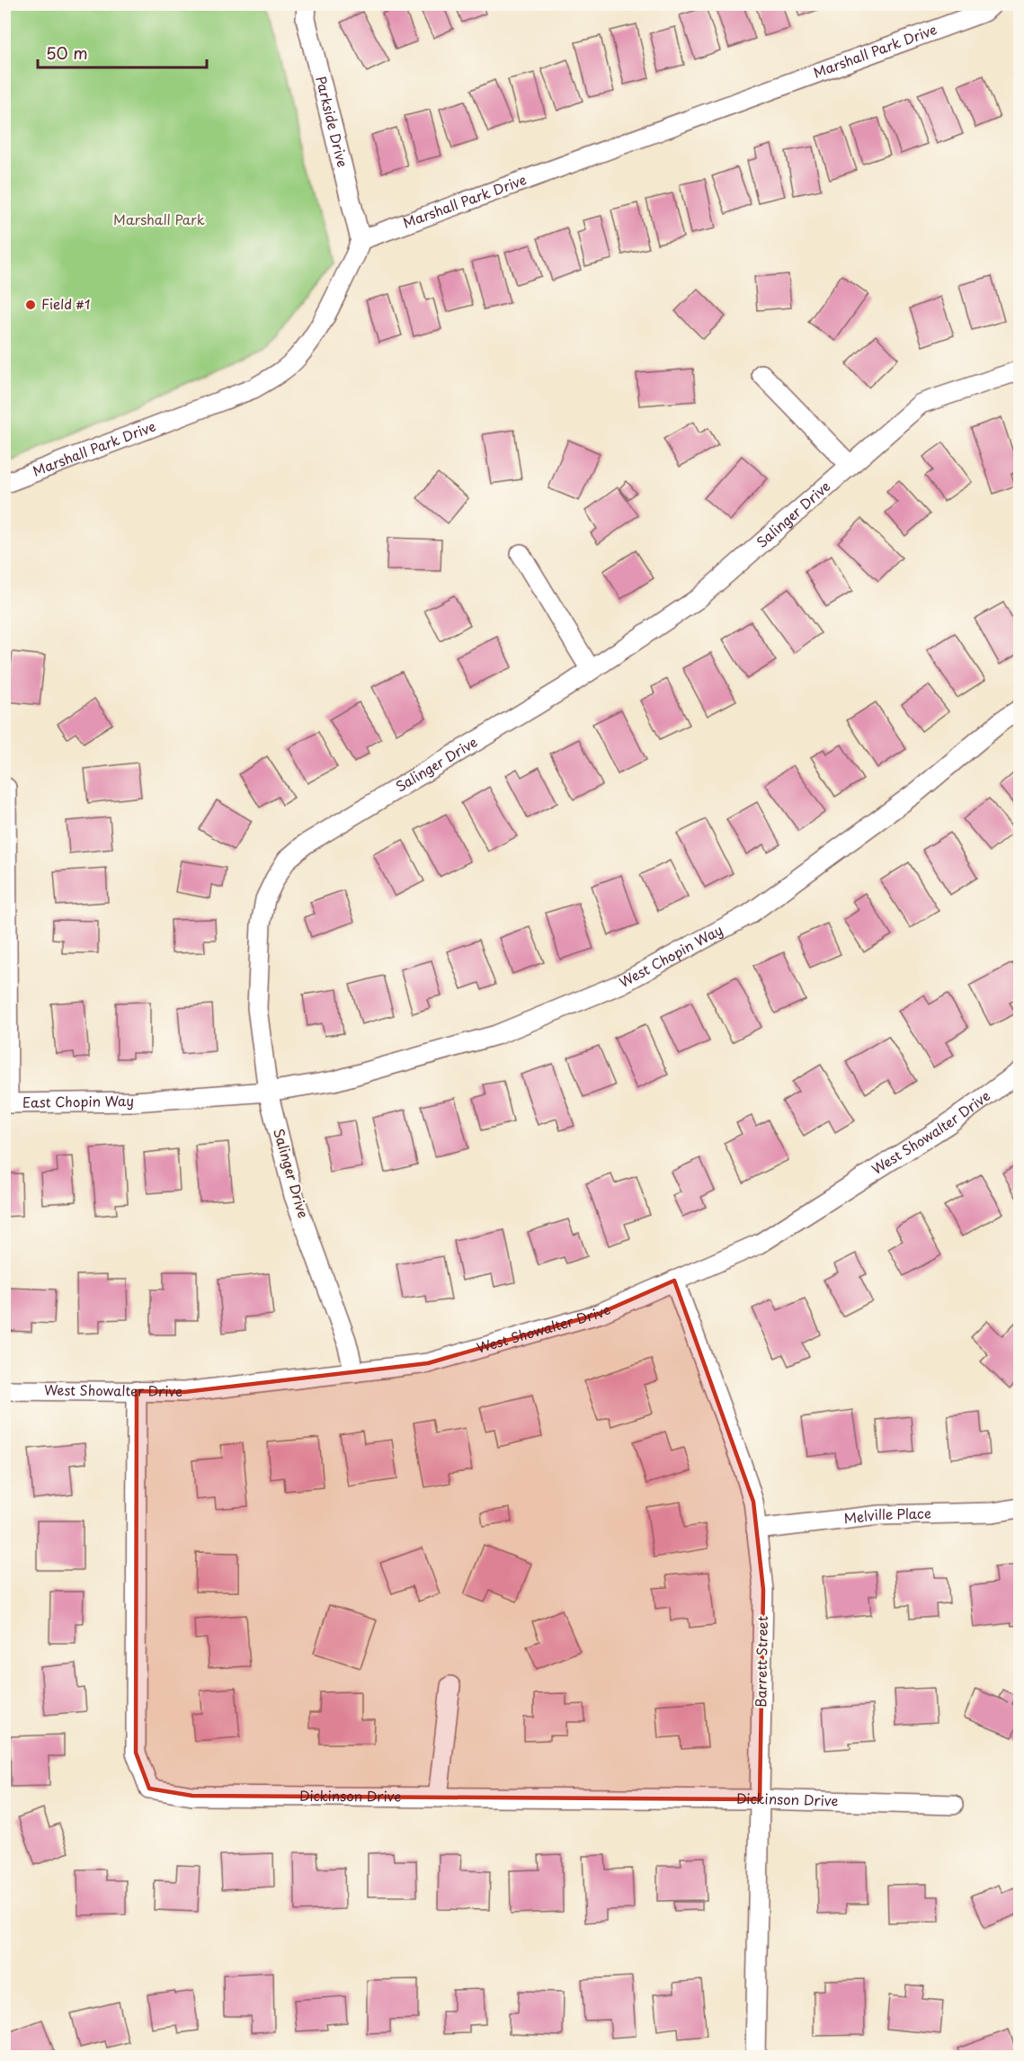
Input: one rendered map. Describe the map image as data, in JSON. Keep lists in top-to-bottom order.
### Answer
{
  "streets": {
    "street": [
      "Marshall Park Drive",
      "Parkside Drive",
      "Salinger Drive",
      "West Chopin Way",
      "East Chopin Way",
      "West Showalter Drive",
      "Melville Place",
      "Barrett Street",
      "Dickinson Drive"
    ]
  },
  "crossings": [
    ["Marshall Park Drive", "Parkside Drive"],
    ["Salinger Drive", "West Chopin Way"],
    ["Salinger Drive", "East Chopin Way"],
    ["Salinger Drive", "West Showalter Drive"],
    ["West Chopin Way", "East Chopin Way"],
    ["West Showalter Drive", "Barrett Street"],
    ["West Showalter Drive", "Dickinson Drive"],
    ["Melville Place", "Barrett Street"],
    ["Barrett Street", "Dickinson Drive"]
  ],
  "parks": ["Marshall Park"],
  "places": ["Field #1"],
  "scale_bar": "50 m"
}
